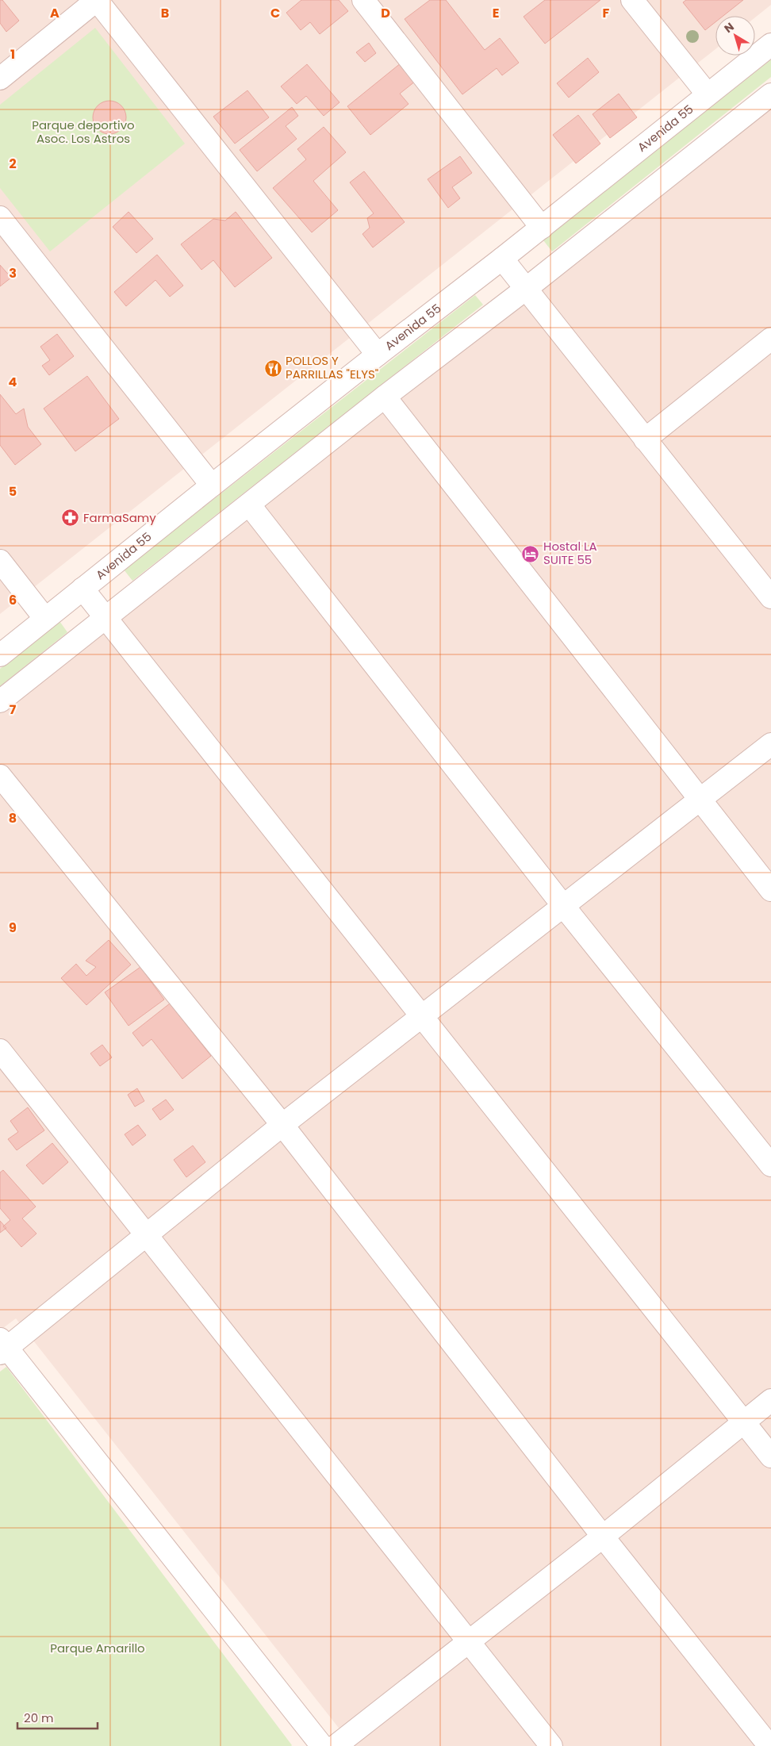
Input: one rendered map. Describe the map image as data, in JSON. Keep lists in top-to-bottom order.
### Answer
{
  "streets": {
    "street": ["Avenida 55"]
  },
  "parks": ["Parque deportivo Asoc. Los Astros", "Parque Amarillo"],
  "places": {
    "restaurant": ["POLLOS Y PARRILLAS \"ELYS\""],
    "pharmacy": ["FarmaSamy"],
    "hotel": ["Hostal LA SUITE 55"]
  },
  "scale_bar": "20 m",
  "north": "top left",
  "grid": {
    "columns": [
      "A",
      "B",
      "C",
      "D",
      "E",
      "F"
    ],
    "rows": [
      "1",
      "2",
      "3",
      "4",
      "5",
      "6",
      "7",
      "8",
      "9"
    ]
  }
}
